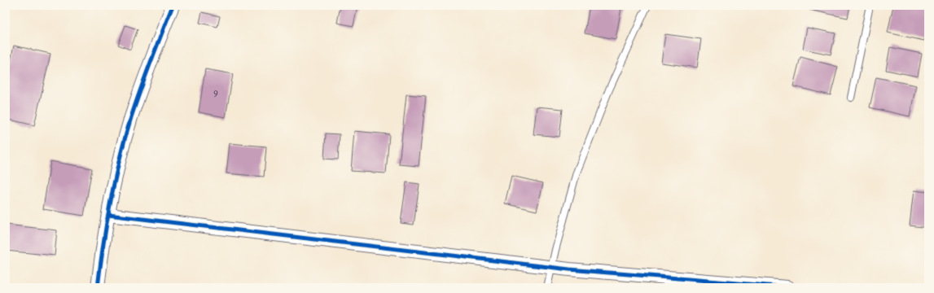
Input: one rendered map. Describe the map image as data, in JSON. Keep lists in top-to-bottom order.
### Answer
{
  "house_numbers": ["9"]
}
